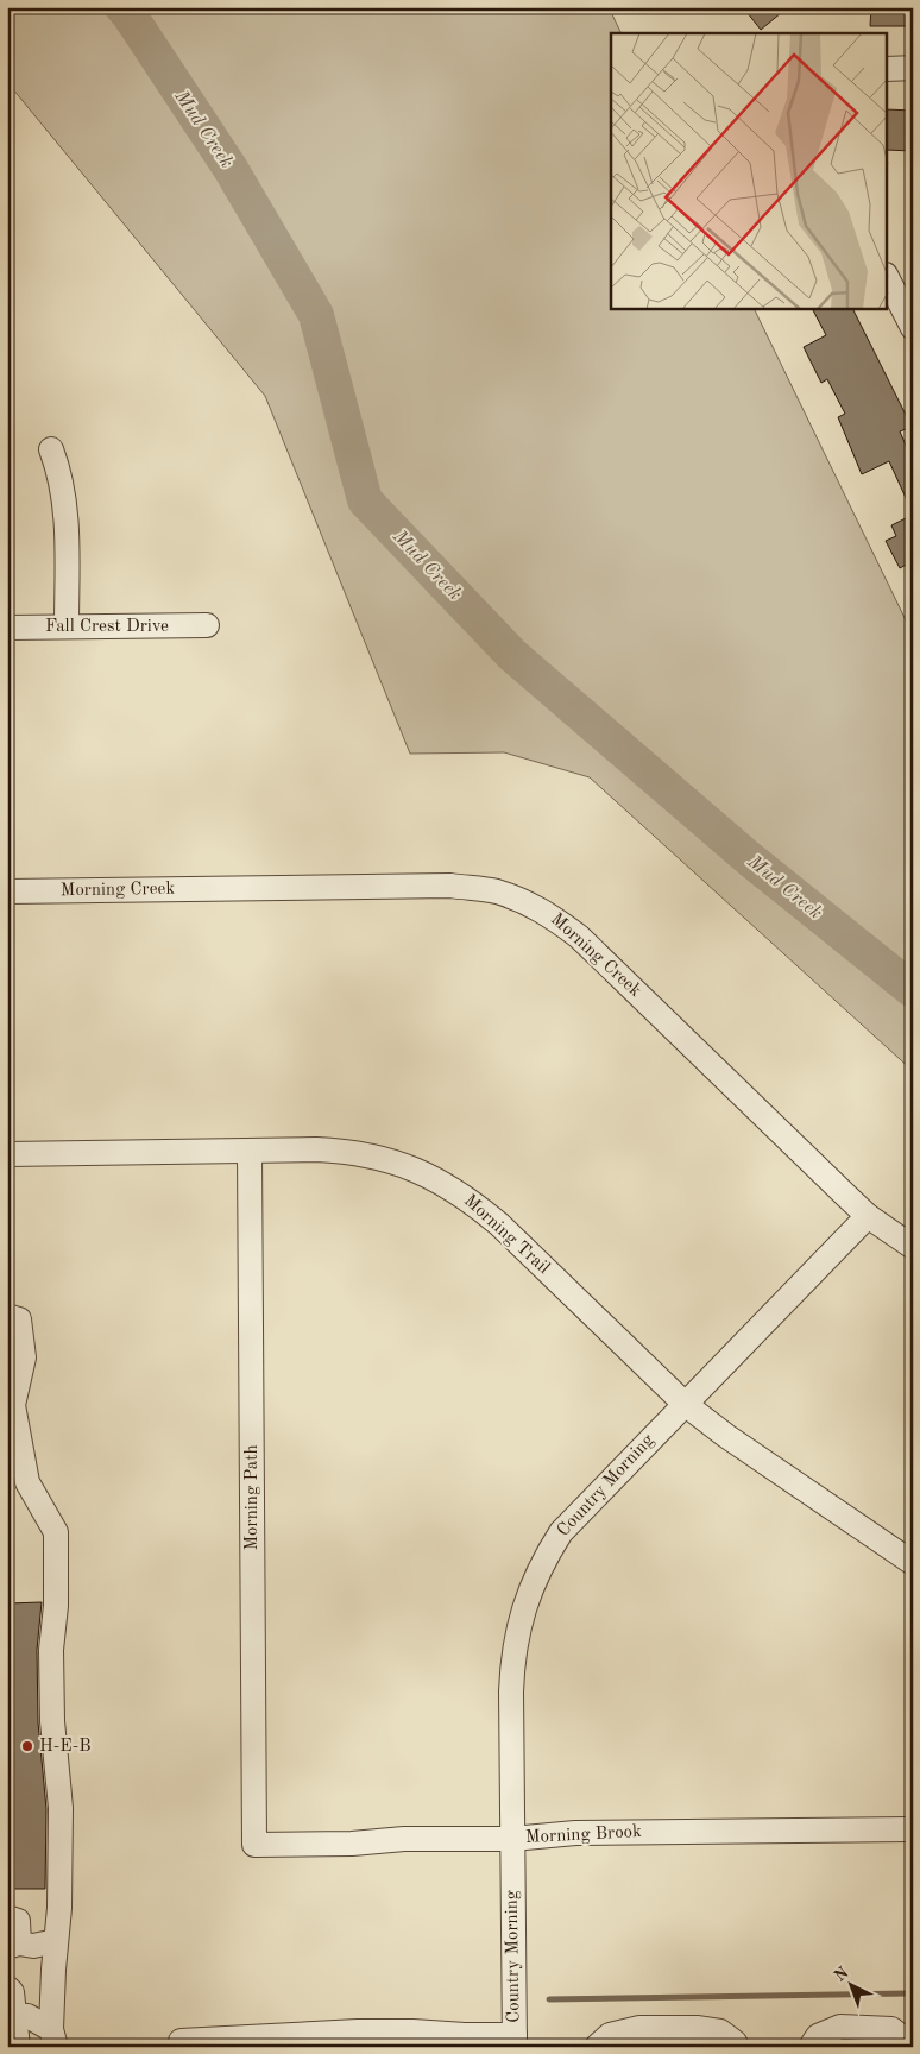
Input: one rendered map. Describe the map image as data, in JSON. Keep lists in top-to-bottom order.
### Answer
{
  "streets": {
    "street": [
      "Fall Crest Drive",
      "Morning Creek",
      "Morning Trail",
      "Country Morning",
      "Morning Path",
      "Morning Brook"
    ]
  },
  "crossings": [
    ["Morning Creek", "Country Morning"],
    ["Morning Trail", "Country Morning"],
    ["Morning Trail", "Morning Path"],
    ["Country Morning", "Morning Brook"],
    ["Morning Path", "Morning Brook"]
  ],
  "water": ["Mud Creek"],
  "places": ["H-E-B"],
  "north": "top left"
}
